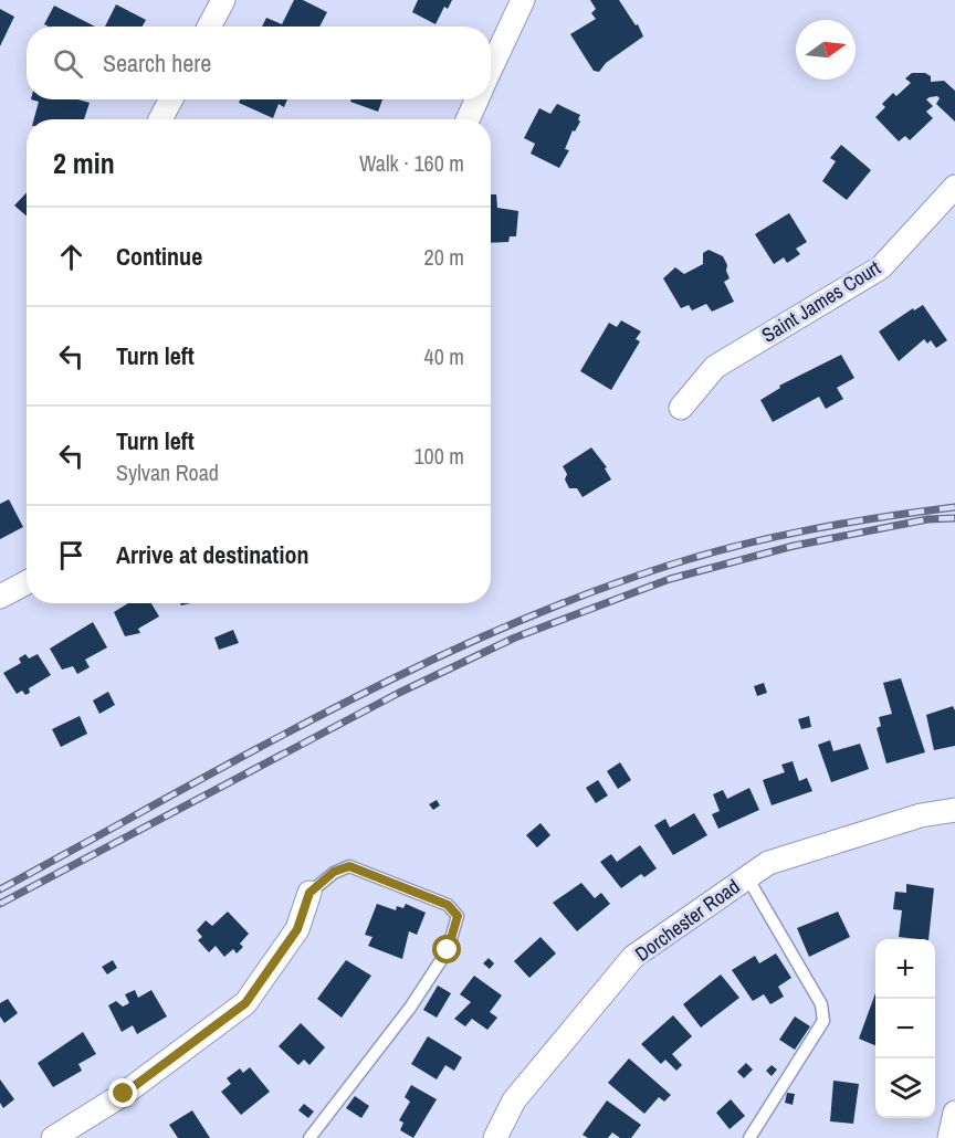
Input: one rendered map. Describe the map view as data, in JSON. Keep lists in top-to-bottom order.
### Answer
{
  "streets": {
    "street": ["Saint James Court", "Dorchester Road"]
  },
  "north": "right",
  "page": {
    "search": "Search here",
    "heading": ["2 min", "Walk · 160 m"],
    "list": [
      ["Continue", "20 m"],
      ["Turn left", "40 m"],
      ["Turn left", "Sylvan Road", "100 m"],
      "Arrive at destination"
    ],
    "map_buttons": ["+", "−"]
  }
}
